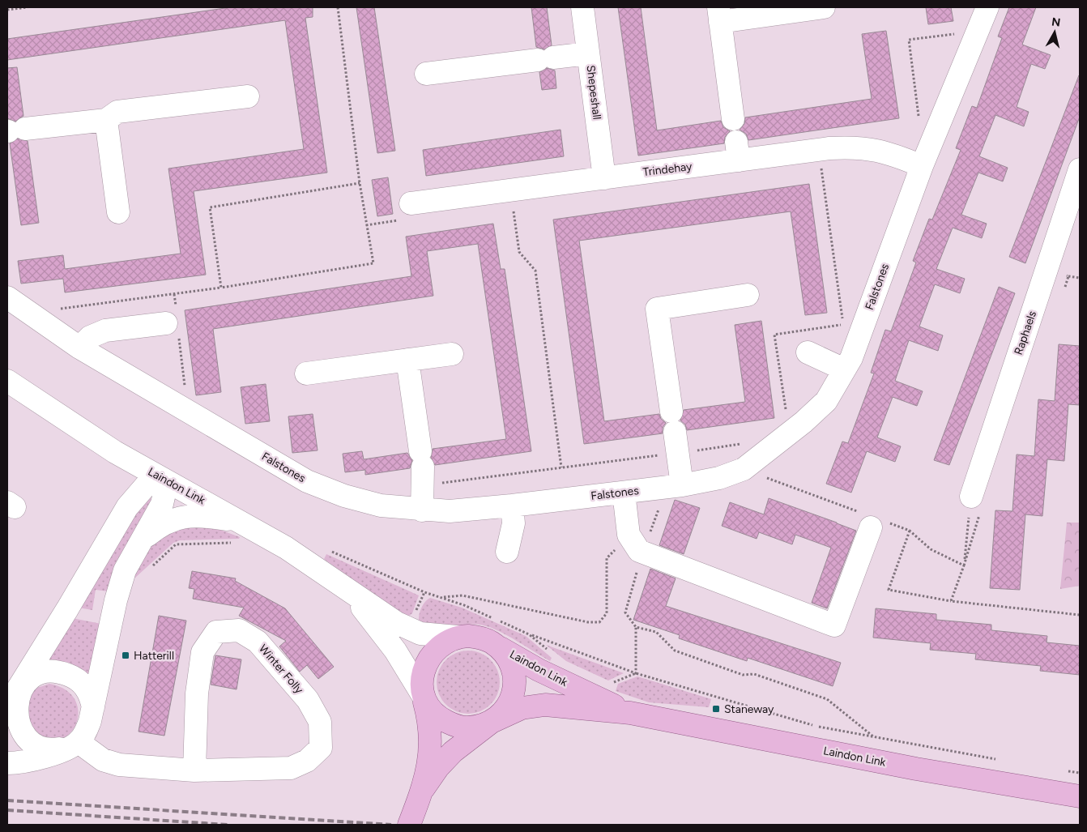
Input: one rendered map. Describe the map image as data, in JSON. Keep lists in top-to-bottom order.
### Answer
{
  "streets": {
    "main road": ["Laindon Link"],
    "street": [
      "Shepeshall",
      "Trindehay",
      "Falstones",
      "Raphaels",
      "Winter Folly"
    ]
  },
  "crossings": [
    ["Shepeshall", "Trindehay"],
    ["Trindehay", "Falstones"]
  ],
  "places": {
    "transit": ["Hatterill", "Staneway"]
  },
  "north": "top"
}
